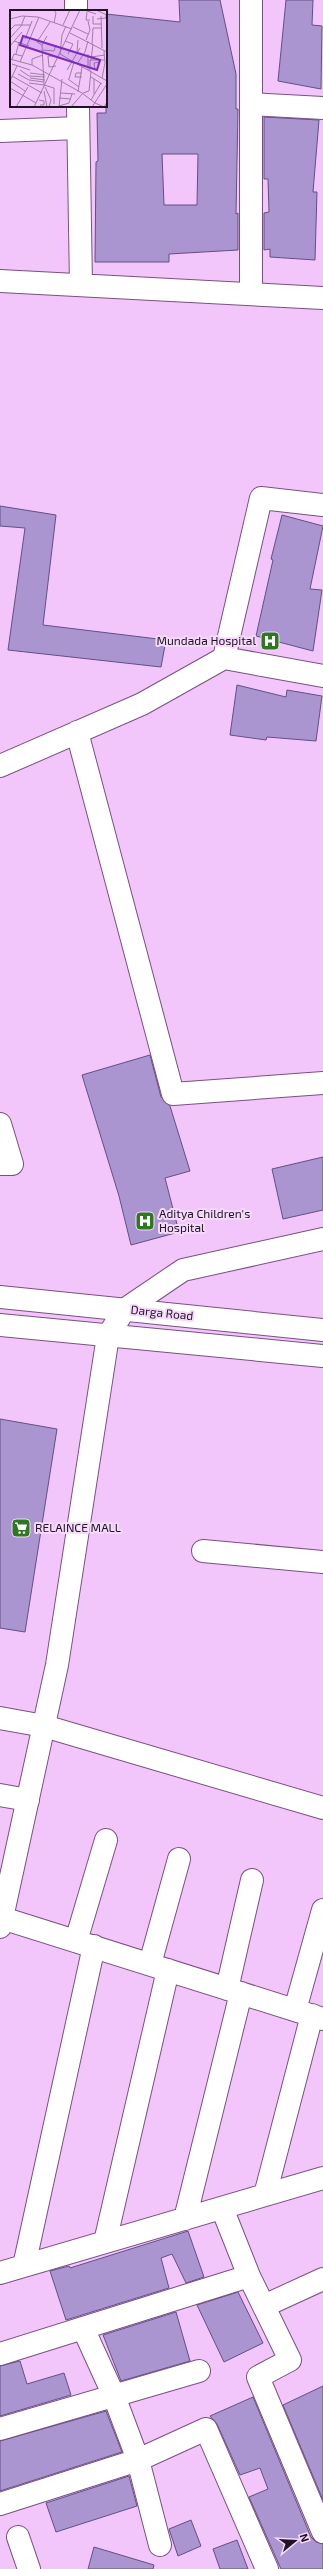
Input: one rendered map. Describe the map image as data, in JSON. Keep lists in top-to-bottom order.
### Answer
{
  "streets": {
    "street": ["Darga Road"]
  },
  "places": {
    "hospital": ["Mundada Hospital", "Aditya Children's Hospital"],
    "supermarket": ["RELAINCE MALL"]
  },
  "north": "right"
}
